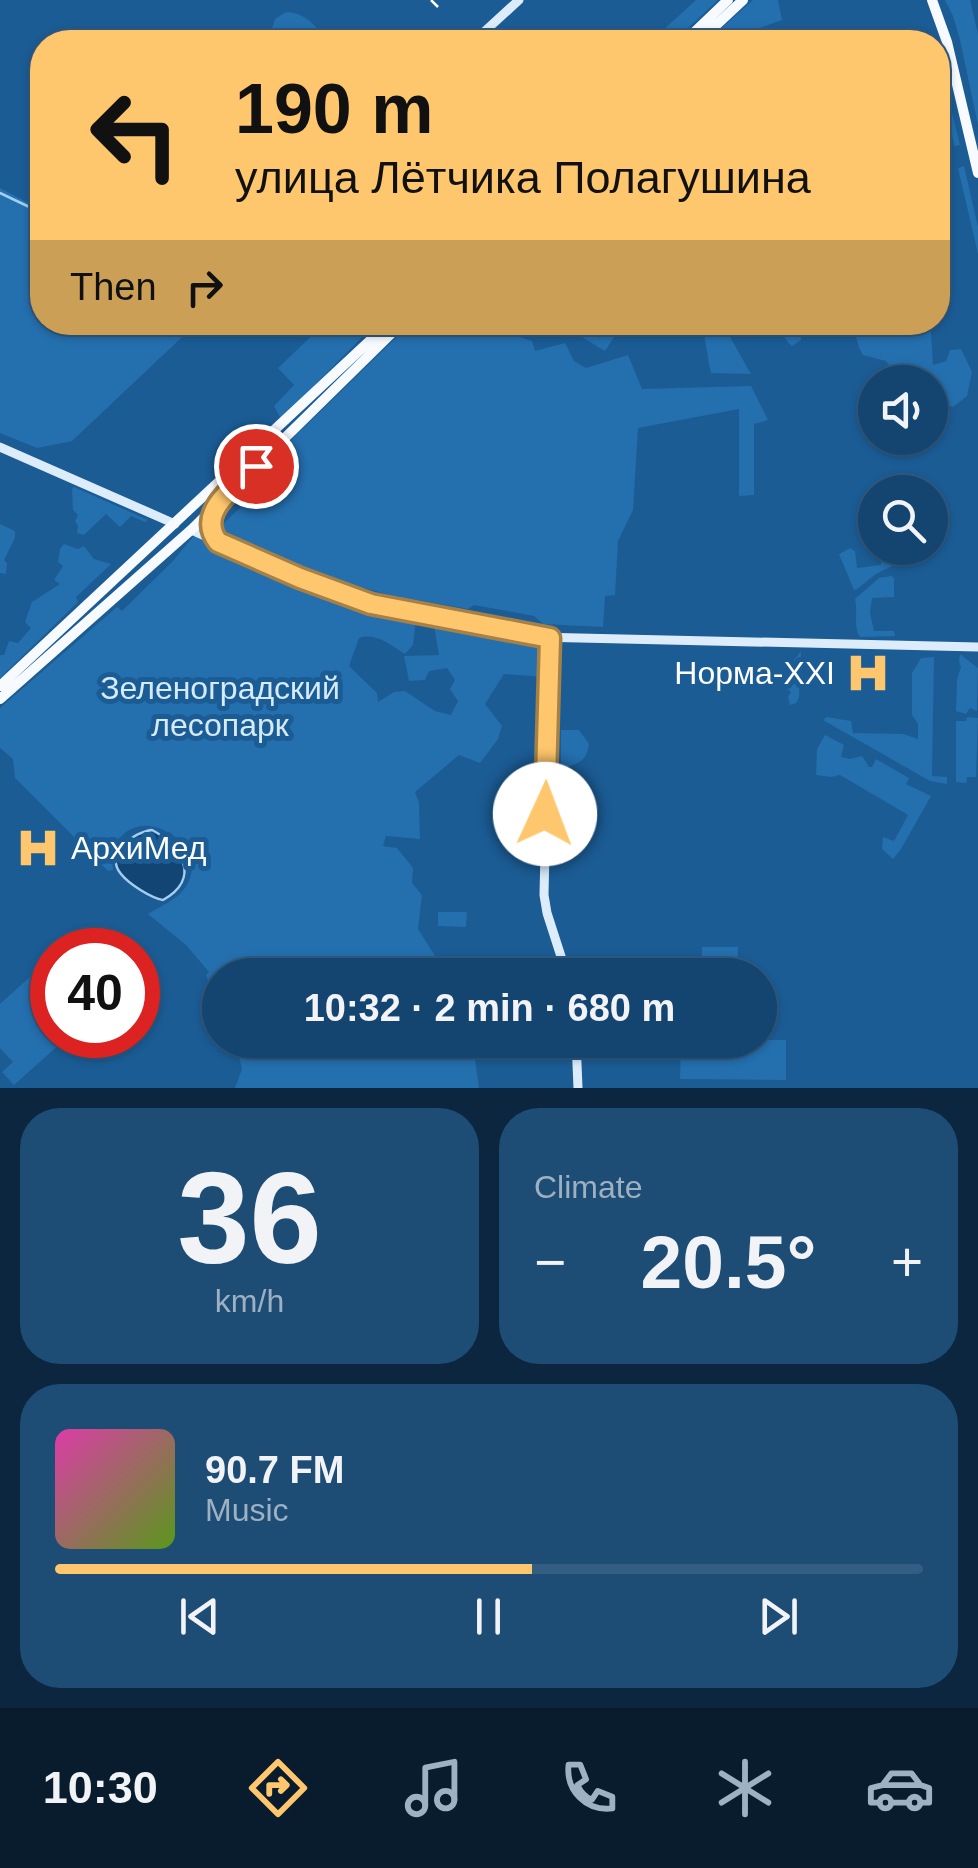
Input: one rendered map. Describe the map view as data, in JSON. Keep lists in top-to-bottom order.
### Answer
{
  "parks": ["Зеленоградский лесопарк"],
  "places": {
    "hospital": ["Норма-XXI", "АрхиМед"]
  },
  "page": {
    "turn": ["190 m", "улица Лётчика Полагушина"],
    "then": "Then",
    "limit": "40",
    "trip": "10:32 · 2 min · 680 m",
    "tile": [
      ["36", "km/h"],
      "Climate"
    ],
    "heat": ["−", "20.5°", "+"],
    "song": ["90.7 FM", "Music"],
    "tabs": "10:30"
  }
}
